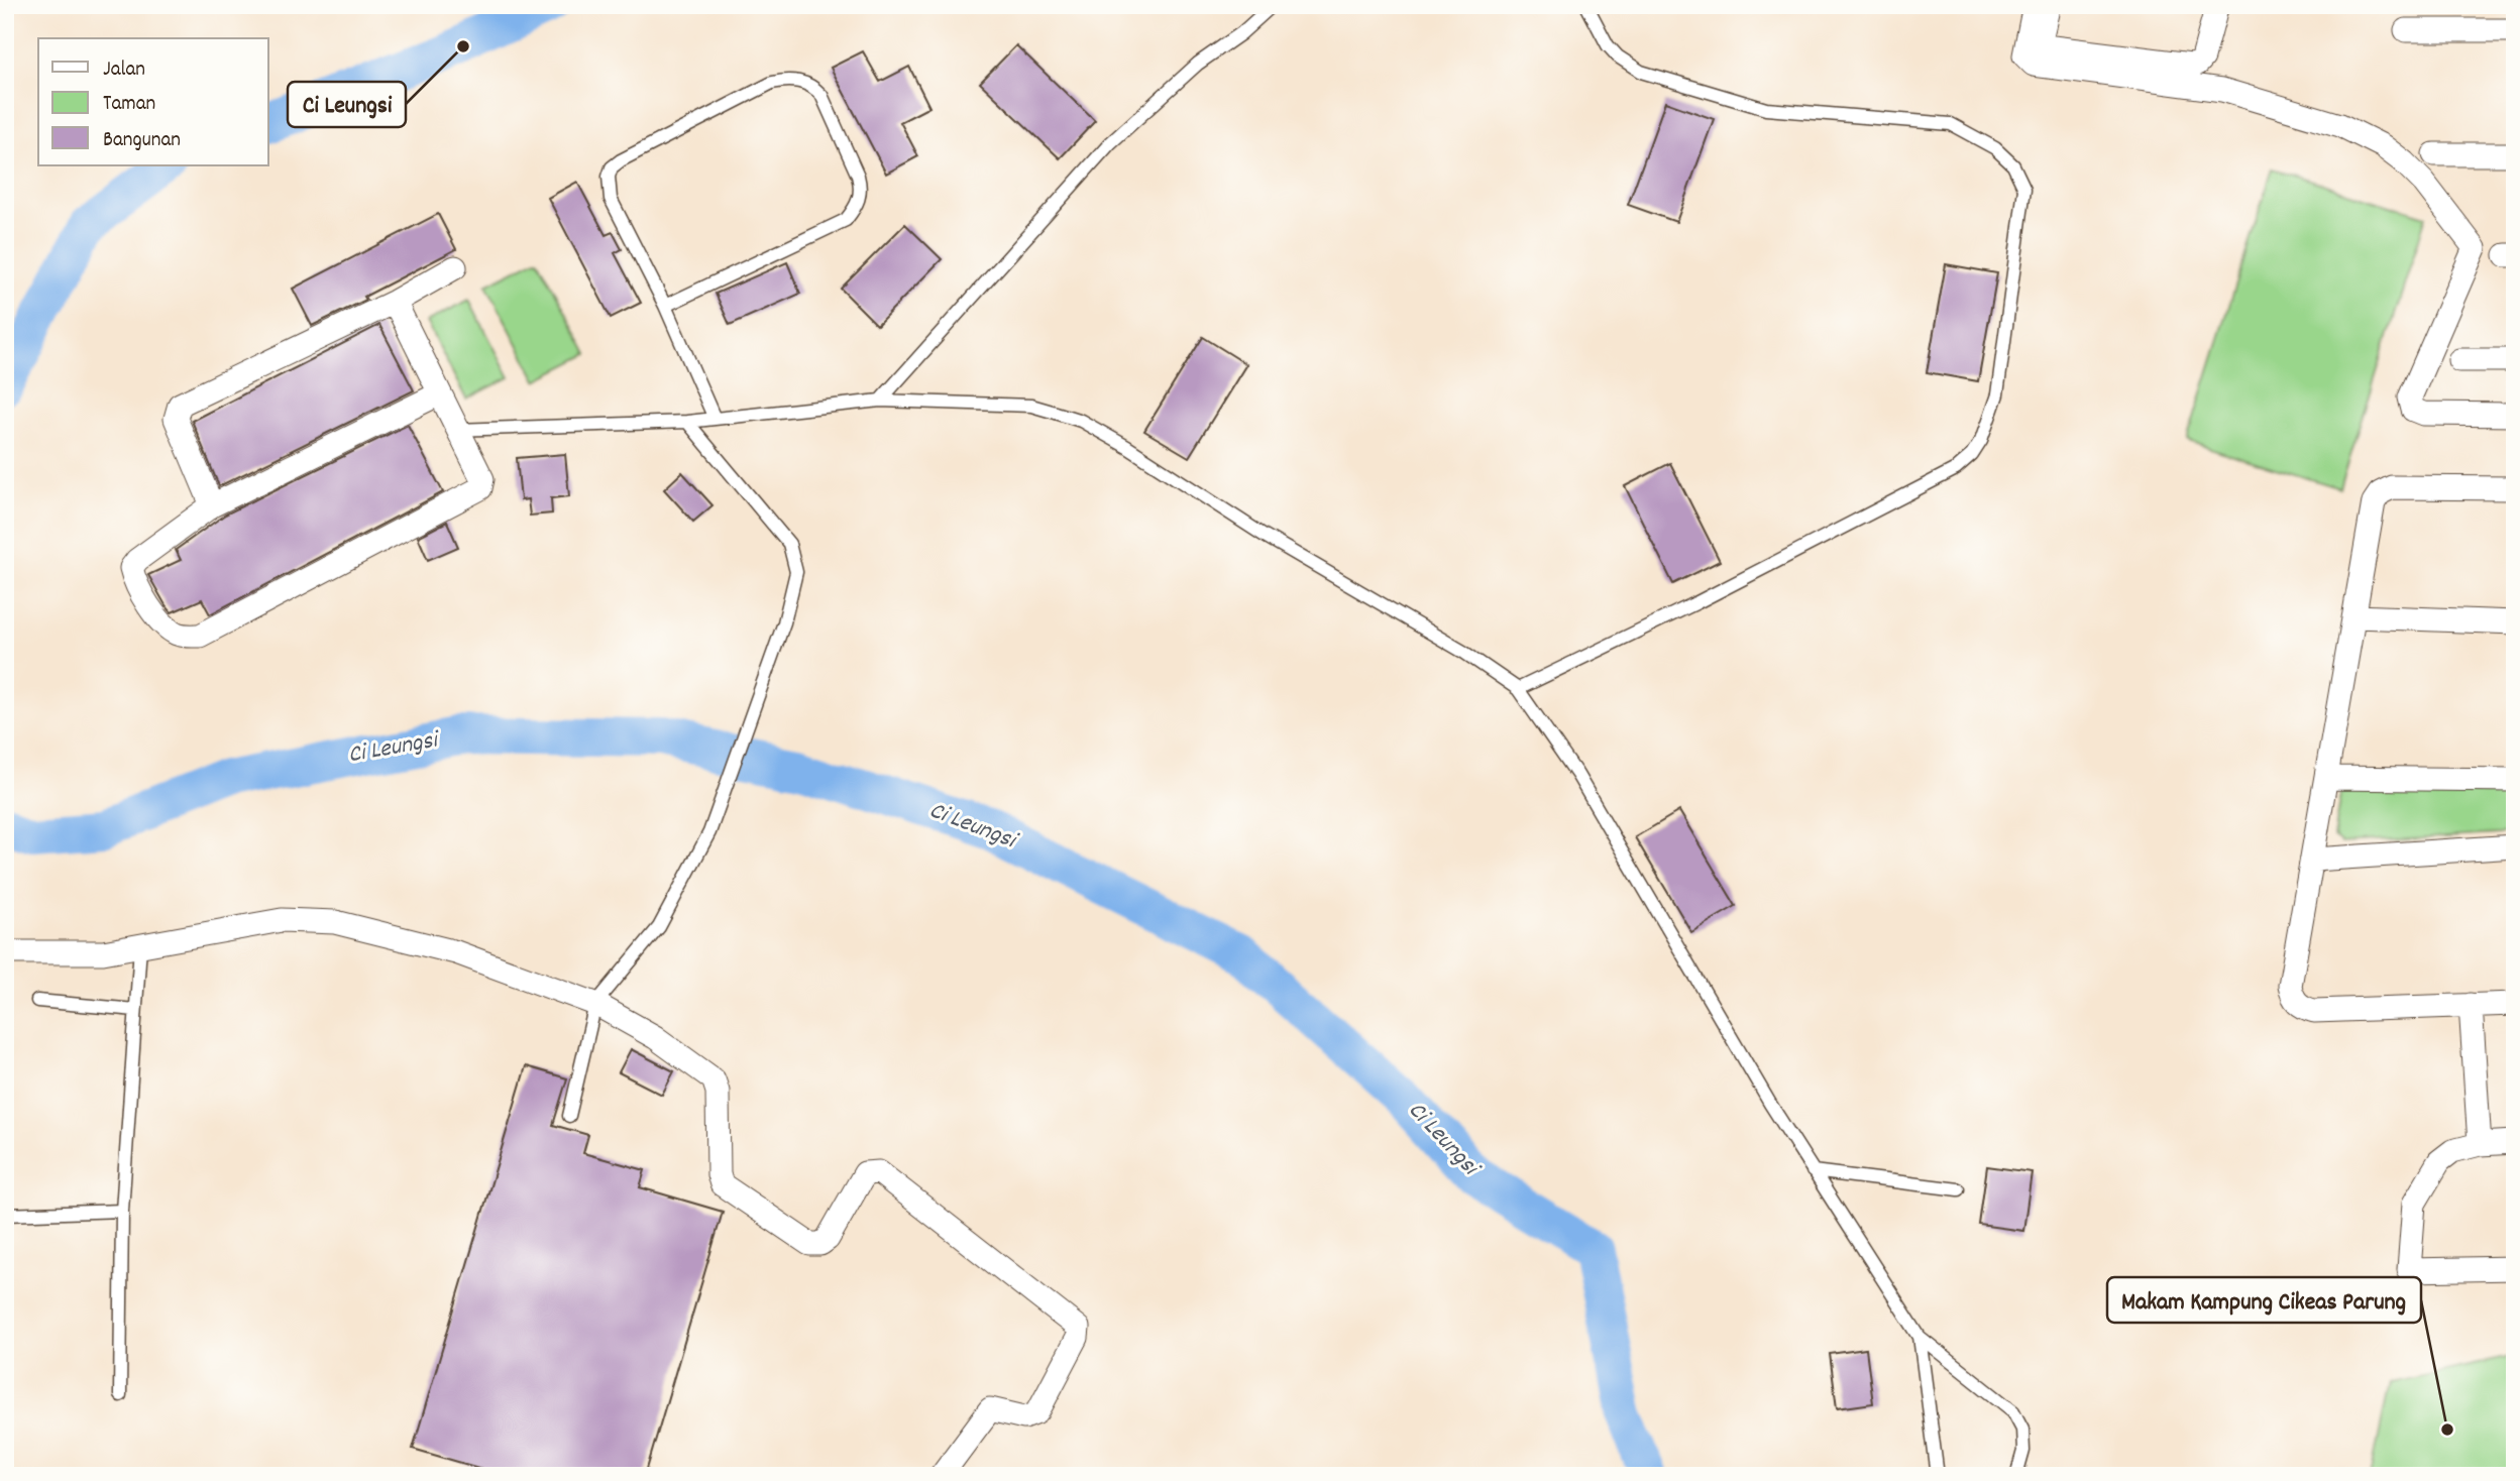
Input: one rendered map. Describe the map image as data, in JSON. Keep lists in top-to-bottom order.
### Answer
{
  "water": ["Ci Leungsi"],
  "places": ["Ci Leungsi", "Makam Kampung Cikeas Parung"],
  "legend": ["Jalan", "Taman", "Bangunan"]
}
